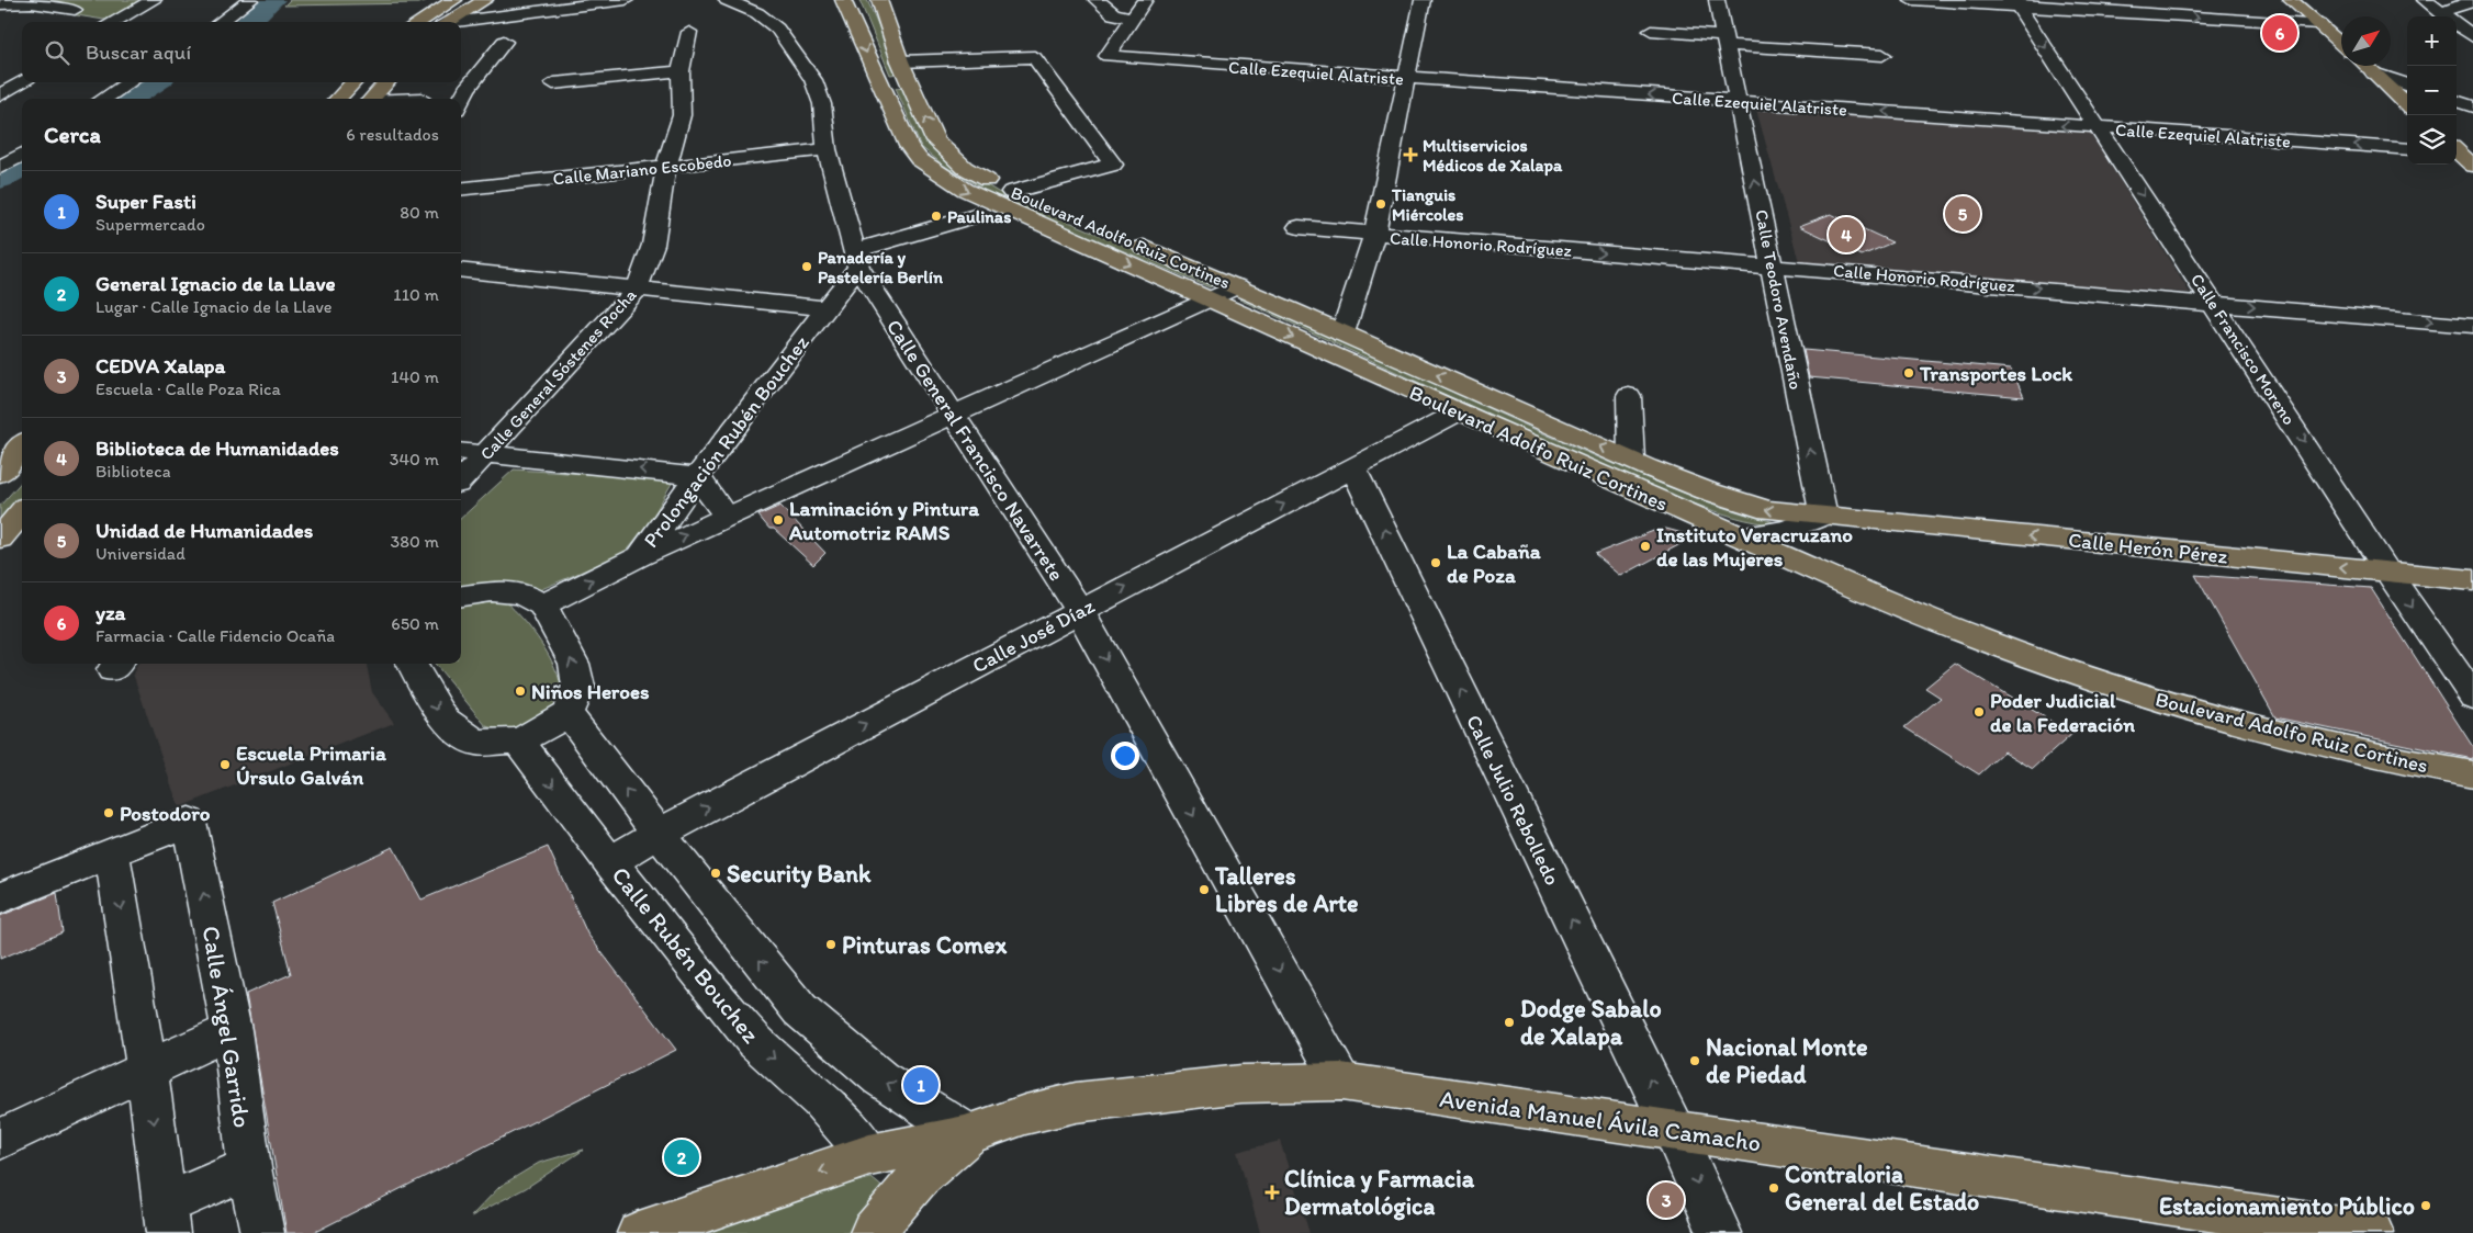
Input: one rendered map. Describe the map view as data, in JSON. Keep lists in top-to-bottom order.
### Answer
{
  "streets": {
    "main road": ["Boulevard Adolfo Ruiz Cortines", "Calle Herón Pérez", "Avenida Manuel Ávila Camacho"],
    "street": [
      "Calle Ezequiel Alatriste",
      "Calle Mariano Escobedo",
      "Calle Honorio Rodríguez",
      "Calle Teodoro Avendaño",
      "Calle Francisco Moreno",
      "Calle General Sóstenes Rocha",
      "Prolongación Rubén Bouchez",
      "Calle General Francisco Navarrete",
      "Calle José Díaz",
      "Calle Julio Rebolledo",
      "Calle Rubén Bouchez",
      "Calle Ángel Garrido"
    ]
  },
  "crossings": [
    ["Calle Ezequiel Alatriste", "Calle Teodoro Avendaño"],
    ["Calle Ezequiel Alatriste", "Calle Francisco Moreno"],
    ["Calle Mariano Escobedo", "Calle General Sóstenes Rocha"],
    ["Calle Mariano Escobedo", "Calle General Francisco Navarrete"],
    ["Boulevard Adolfo Ruiz Cortines", "Calle Teodoro Avendaño"],
    ["Boulevard Adolfo Ruiz Cortines", "Calle Herón Pérez"],
    ["Boulevard Adolfo Ruiz Cortines", "Calle José Díaz"],
    ["Calle Honorio Rodríguez", "Calle Teodoro Avendaño"],
    ["Calle Honorio Rodríguez", "Calle Francisco Moreno"],
    ["Calle Teodoro Avendaño", "Calle Herón Pérez"],
    ["Calle Francisco Moreno", "Calle Herón Pérez"],
    ["Prolongación Rubén Bouchez", "Calle General Francisco Navarrete"],
    ["Calle General Francisco Navarrete", "Calle José Díaz"],
    ["Calle General Francisco Navarrete", "Avenida Manuel Ávila Camacho"],
    ["Calle José Díaz", "Calle Julio Rebolledo"],
    ["Calle José Díaz", "Calle Rubén Bouchez"],
    ["Calle Julio Rebolledo", "Avenida Manuel Ávila Camacho"]
  ],
  "one_way": [
    "Calle Teodoro Avendaño",
    "Calle Francisco Moreno",
    "Calle General Francisco Navarrete",
    "Calle Herón Pérez"
  ],
  "places": {
    "health": ["Multiservicios Médicos de Xalapa", "Clínica y Farmacia Dermatológica"],
    "other": [
      "Tianguis Miércoles",
      "Paulinas",
      "Panadería y Pastelería Berlín",
      "Transportes Lock",
      "Laminación y Pintura Automotriz RAMS",
      "Instituto Veracruzano de las Mujeres",
      "La Cabaña de Poza",
      "Niños Heroes",
      "Poder Judicial de la Federación",
      "Escuela Primaria Úrsulo Galván",
      "Postodoro",
      "Security Bank",
      "Talleres Libres de Arte",
      "Pinturas Comex",
      "Dodge Sabalo de Xalapa",
      "Nacional Monte de Piedad",
      "Contraloria General del Estado",
      "Estacionamiento Público"
    ]
  },
  "north": "top right",
  "page": {
    "pins": [
      "6",
      "5",
      "4",
      "1",
      "2",
      "3"
    ],
    "map_buttons": ["+", "−"],
    "search": "Buscar aquí",
    "heading": ["Cerca", "6 resultados"],
    "list": [
      {
        "mark": "1",
        "name": "Super Fasti",
        "note": "Supermercado",
        "value": "80 m"
      },
      {
        "mark": "2",
        "name": "General Ignacio de la Llave",
        "note": "Lugar · Calle Ignacio de la Llave",
        "value": "110 m"
      },
      {
        "mark": "3",
        "name": "CEDVA Xalapa",
        "note": "Escuela · Calle Poza Rica",
        "value": "140 m"
      },
      {
        "mark": "4",
        "name": "Biblioteca de Humanidades",
        "note": "Biblioteca",
        "value": "340 m"
      },
      {
        "mark": "5",
        "name": "Unidad de Humanidades",
        "note": "Universidad",
        "value": "380 m"
      },
      {
        "mark": "6",
        "name": "yza",
        "note": "Farmacia · Calle Fidencio Ocaña",
        "value": "650 m"
      }
    ]
  }
}
